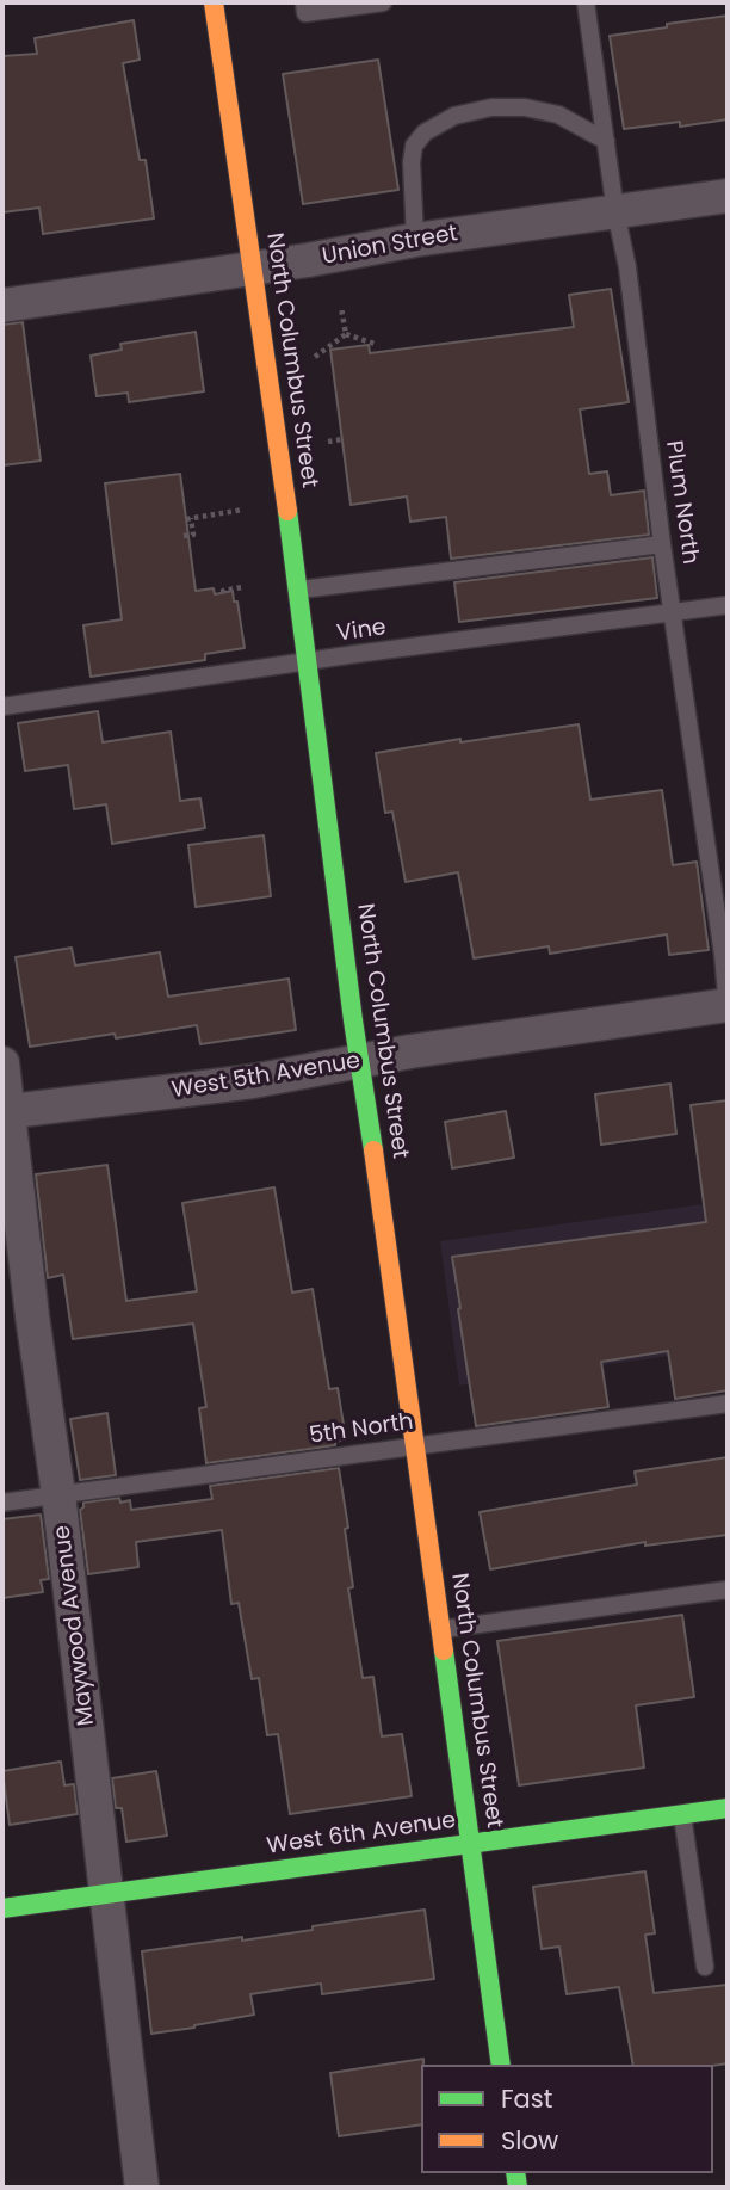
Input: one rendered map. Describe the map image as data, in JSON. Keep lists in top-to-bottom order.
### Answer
{
  "streets": {
    "main road": ["North Columbus Street", "West 6th Avenue"],
    "street": ["Union Street", "West 5th Avenue", "Maywood Avenue"],
    "lane": ["Plum North", "Vine", "5th North"]
  },
  "crossings": [
    ["Union Street", "North Columbus Street"],
    ["Union Street", "Plum North"],
    ["North Columbus Street", "Vine"],
    ["North Columbus Street", "West 5th Avenue"],
    ["North Columbus Street", "5th North"],
    ["North Columbus Street", "West 6th Avenue"],
    ["Plum North", "Vine"],
    ["Plum North", "West 5th Avenue"],
    ["West 5th Avenue", "Maywood Avenue"],
    ["5th North", "Maywood Avenue"],
    ["Maywood Avenue", "West 6th Avenue"]
  ],
  "legend": ["Fast", "Slow"]
}
